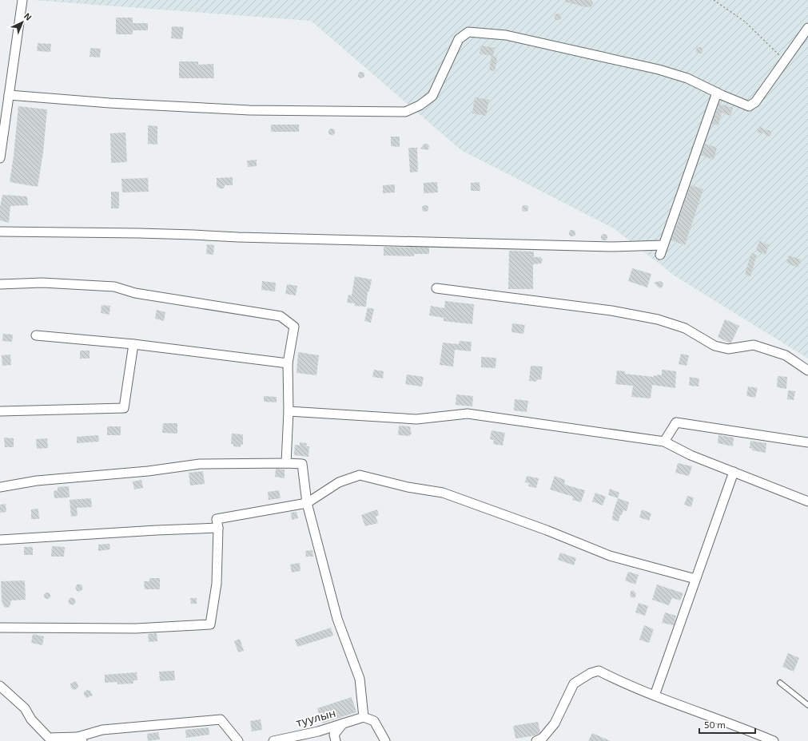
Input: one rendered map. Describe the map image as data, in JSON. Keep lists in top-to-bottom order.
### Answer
{
  "streets": {
    "street": ["туулын"]
  },
  "scale_bar": "50 m",
  "north": "top right"
}
